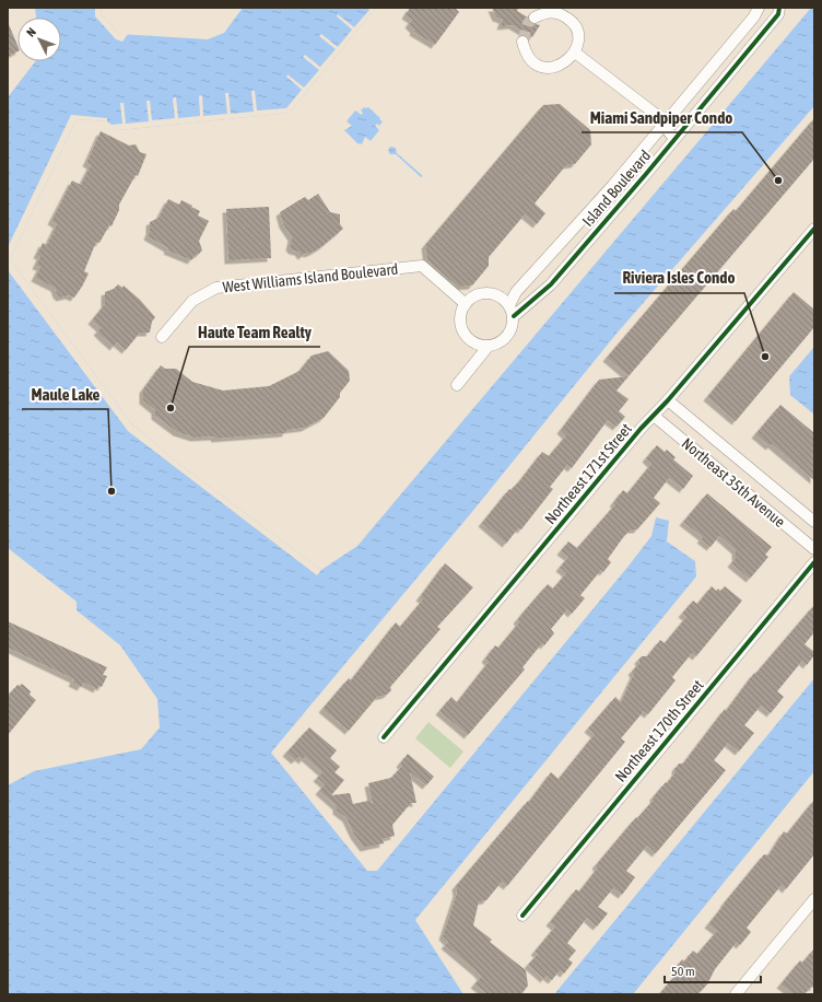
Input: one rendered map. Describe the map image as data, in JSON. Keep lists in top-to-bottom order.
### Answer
{
  "streets": {
    "street": [
      "Island Boulevard",
      "West Williams Island Boulevard",
      "Northeast 171st Street",
      "Northeast 35th Avenue",
      "Northeast 170th Street"
    ]
  },
  "crossings": [
    ["Island Boulevard", "West Williams Island Boulevard"],
    ["Northeast 171st Street", "Northeast 35th Avenue"]
  ],
  "places": [
    "Miami Sandpiper Condo",
    "Riviera Isles Condo",
    "Haute Team Realty",
    "Maule Lake"
  ],
  "scale_bar": "50 m",
  "north": "top left"
}
